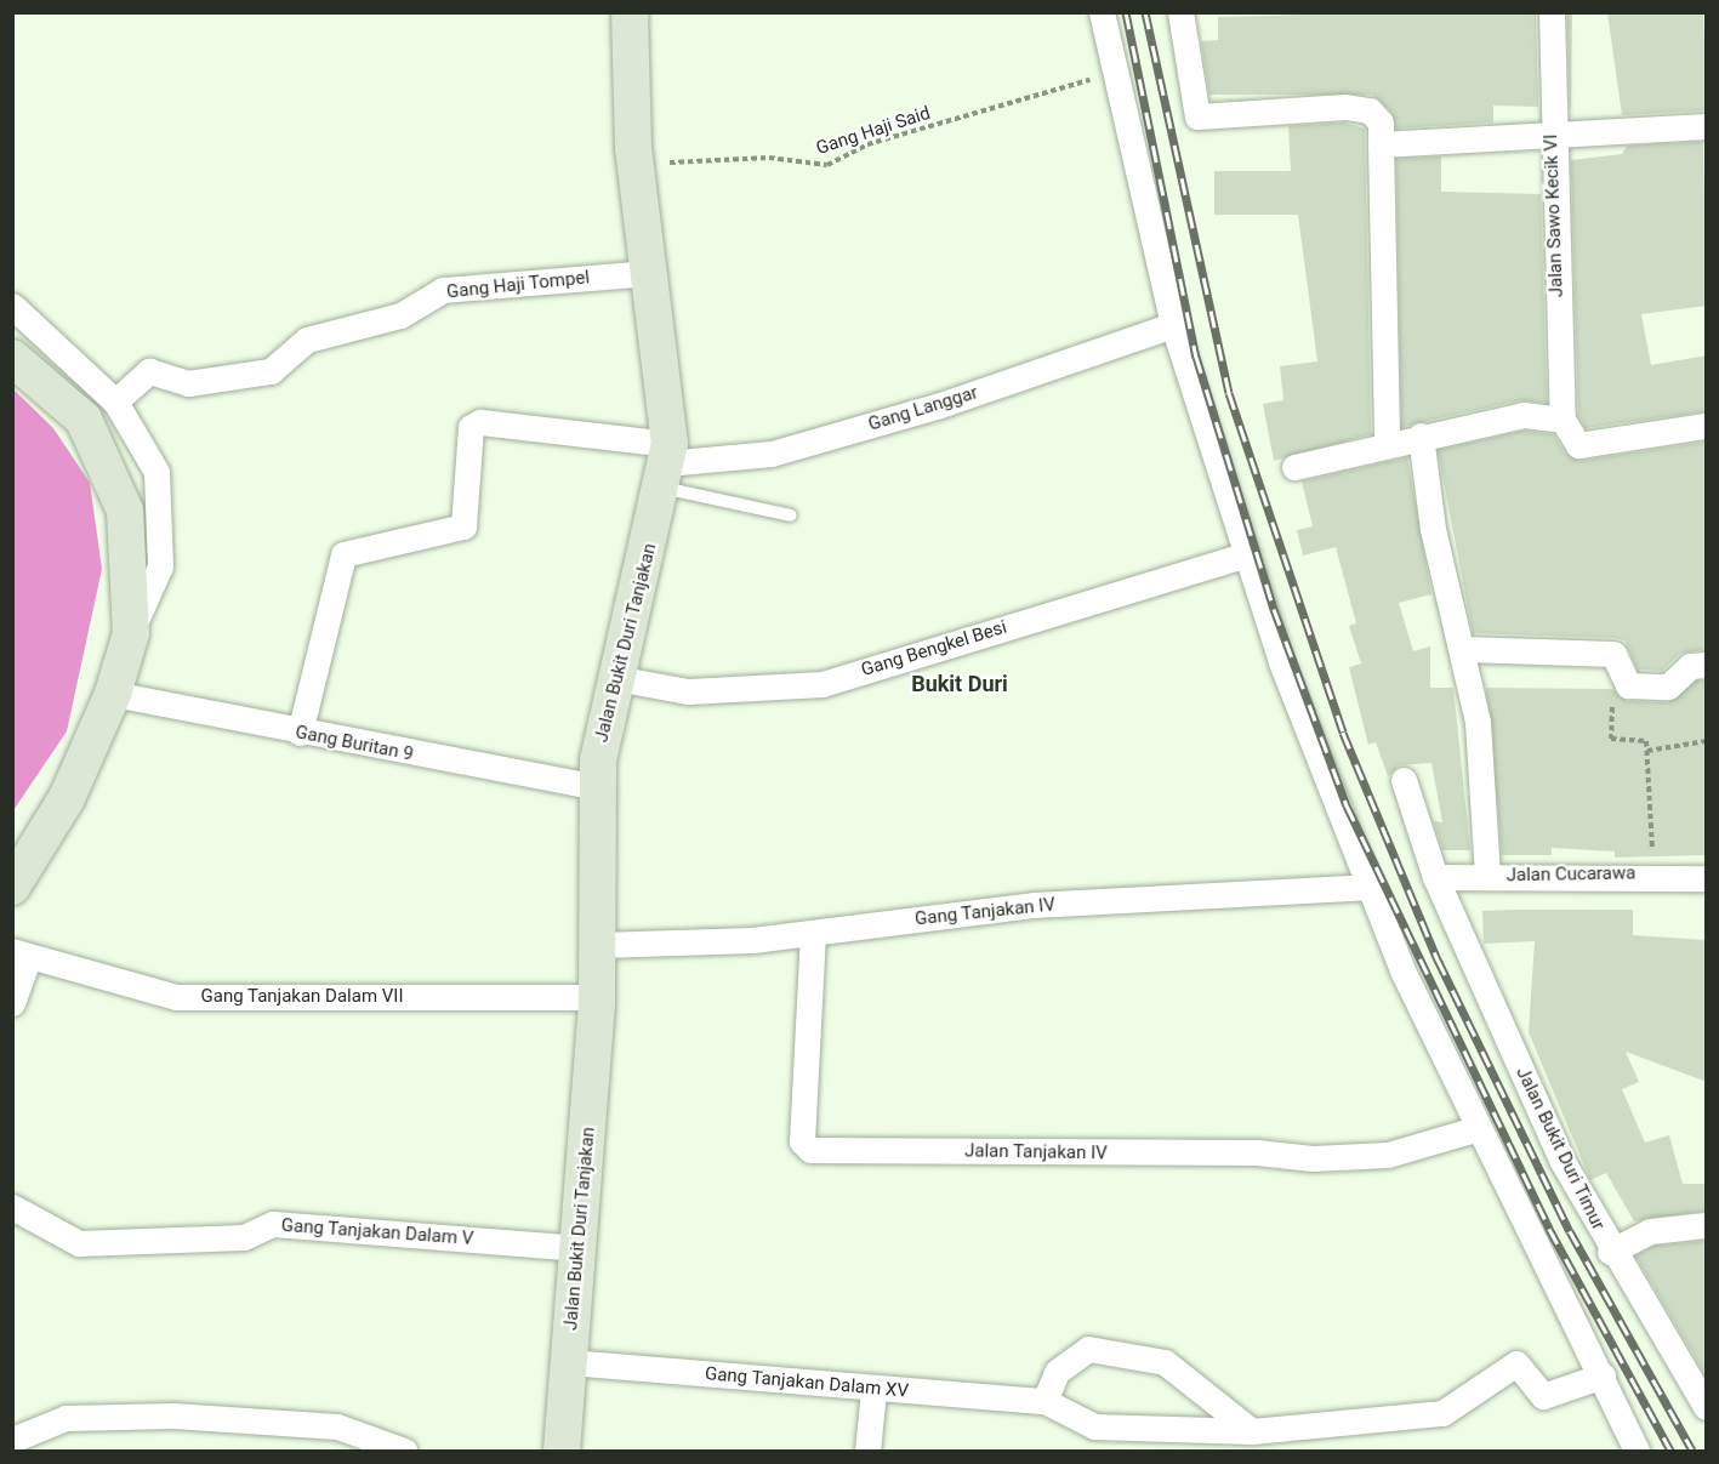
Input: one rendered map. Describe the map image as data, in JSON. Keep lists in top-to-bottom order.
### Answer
{
  "streets": {
    "street": [
      "Jalan Sawo Kecik VI",
      "Gang Haji Tompel",
      "Gang Langgar",
      "Jalan Bukit Duri Tanjakan",
      "Gang Bengkel Besi",
      "Gang Buritan 9",
      "Jalan Cucarawa",
      "Gang Tanjakan IV",
      "Gang Tanjakan Dalam VII",
      "Jalan Bukit Duri Timur",
      "Jalan Tanjakan IV",
      "Gang Tanjakan Dalam V",
      "Gang Tanjakan Dalam XV"
    ],
    "path": ["Gang Haji Said"]
  },
  "crossings": [
    ["Gang Haji Said", "Jalan Bukit Duri Tanjakan"],
    ["Gang Haji Tompel", "Jalan Bukit Duri Tanjakan"],
    ["Gang Langgar", "Jalan Bukit Duri Tanjakan"],
    ["Gang Langgar", "Gang Buritan 9"],
    ["Jalan Bukit Duri Tanjakan", "Gang Bengkel Besi"],
    ["Jalan Bukit Duri Tanjakan", "Gang Buritan 9"],
    ["Jalan Bukit Duri Tanjakan", "Gang Tanjakan IV"],
    ["Jalan Bukit Duri Tanjakan", "Gang Tanjakan Dalam VII"],
    ["Jalan Bukit Duri Tanjakan", "Gang Tanjakan Dalam V"],
    ["Jalan Bukit Duri Tanjakan", "Gang Tanjakan Dalam XV"],
    ["Jalan Cucarawa", "Jalan Bukit Duri Timur"],
    ["Gang Tanjakan IV", "Jalan Tanjakan IV"]
  ],
  "districts": ["Bukit Duri"]
}
